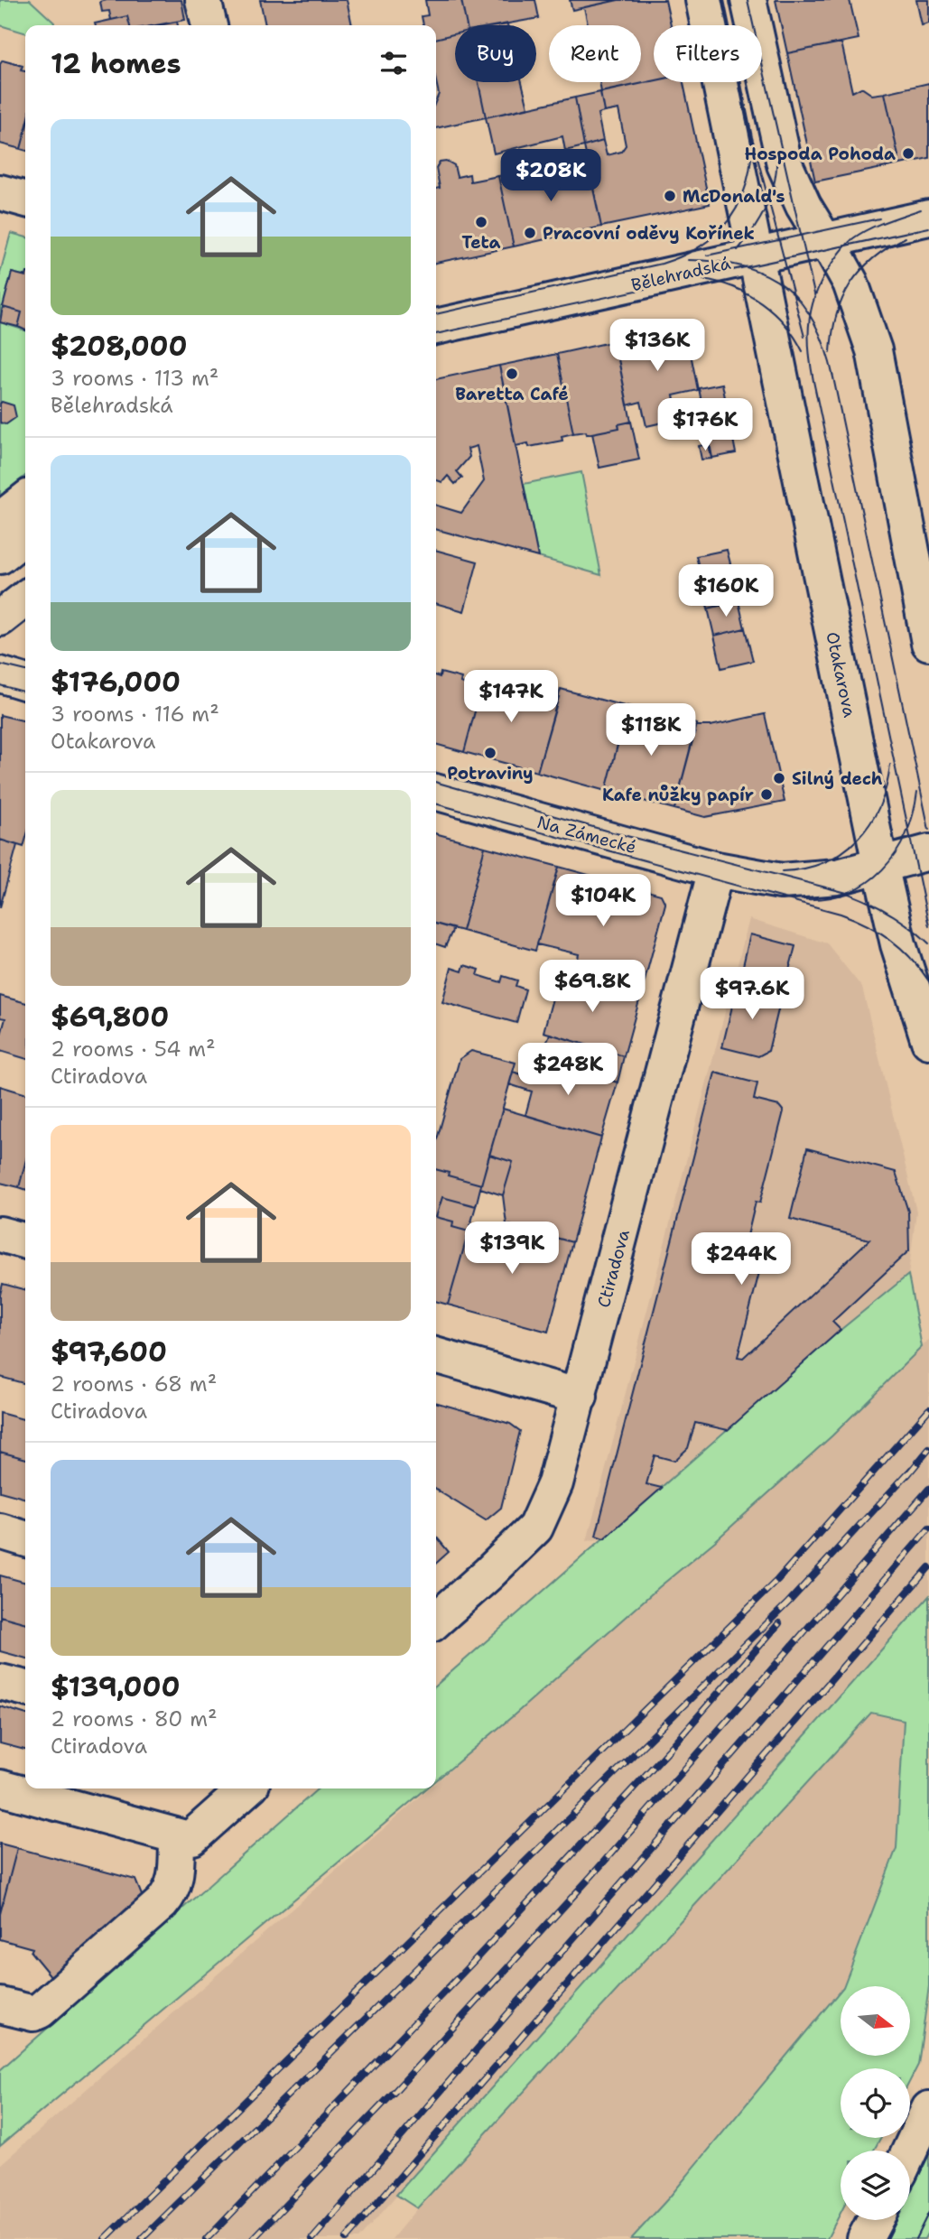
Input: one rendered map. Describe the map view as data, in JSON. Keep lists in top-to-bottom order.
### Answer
{
  "streets": {
    "street": [
      "Bělehradská",
      "Otakarova",
      "Na Zámecké",
      "Ctiradova"
    ]
  },
  "crossings": [
    ["Bělehradská", "Otakarova"],
    ["Otakarova", "Na Zámecké"],
    ["Na Zámecké", "Ctiradova"]
  ],
  "places": [
    "Hospoda Pohoda",
    "McDonald's",
    "Teta",
    "Pracovní oděvy Kořínek",
    "Baretta Café",
    "Potraviny",
    "Silný dech",
    "Kafe nůžky papír"
  ],
  "north": "right",
  "page": {
    "chip": ["Buy", "Rent", "Filters"],
    "heading": "12 homes",
    "list": [
      {
        "name": "$208,000",
        "note": "3 rooms · 113 m² · Bělehradská"
      },
      {
        "name": "$176,000",
        "note": "3 rooms · 116 m² · Otakarova"
      },
      {
        "name": "$69,800",
        "note": "2 rooms · 54 m² · Ctiradova"
      },
      {
        "name": "$97,600",
        "note": "2 rooms · 68 m² · Ctiradova"
      },
      {
        "name": "$139,000",
        "note": "2 rooms · 80 m² · Ctiradova"
      }
    ],
    "price": [
      "$208K",
      "$136K",
      "$176K",
      "$160K",
      "$147K",
      "$118K",
      "$104K",
      "$69.8K",
      "$97.6K",
      "$248K",
      "$139K",
      "$244K"
    ]
  }
}
